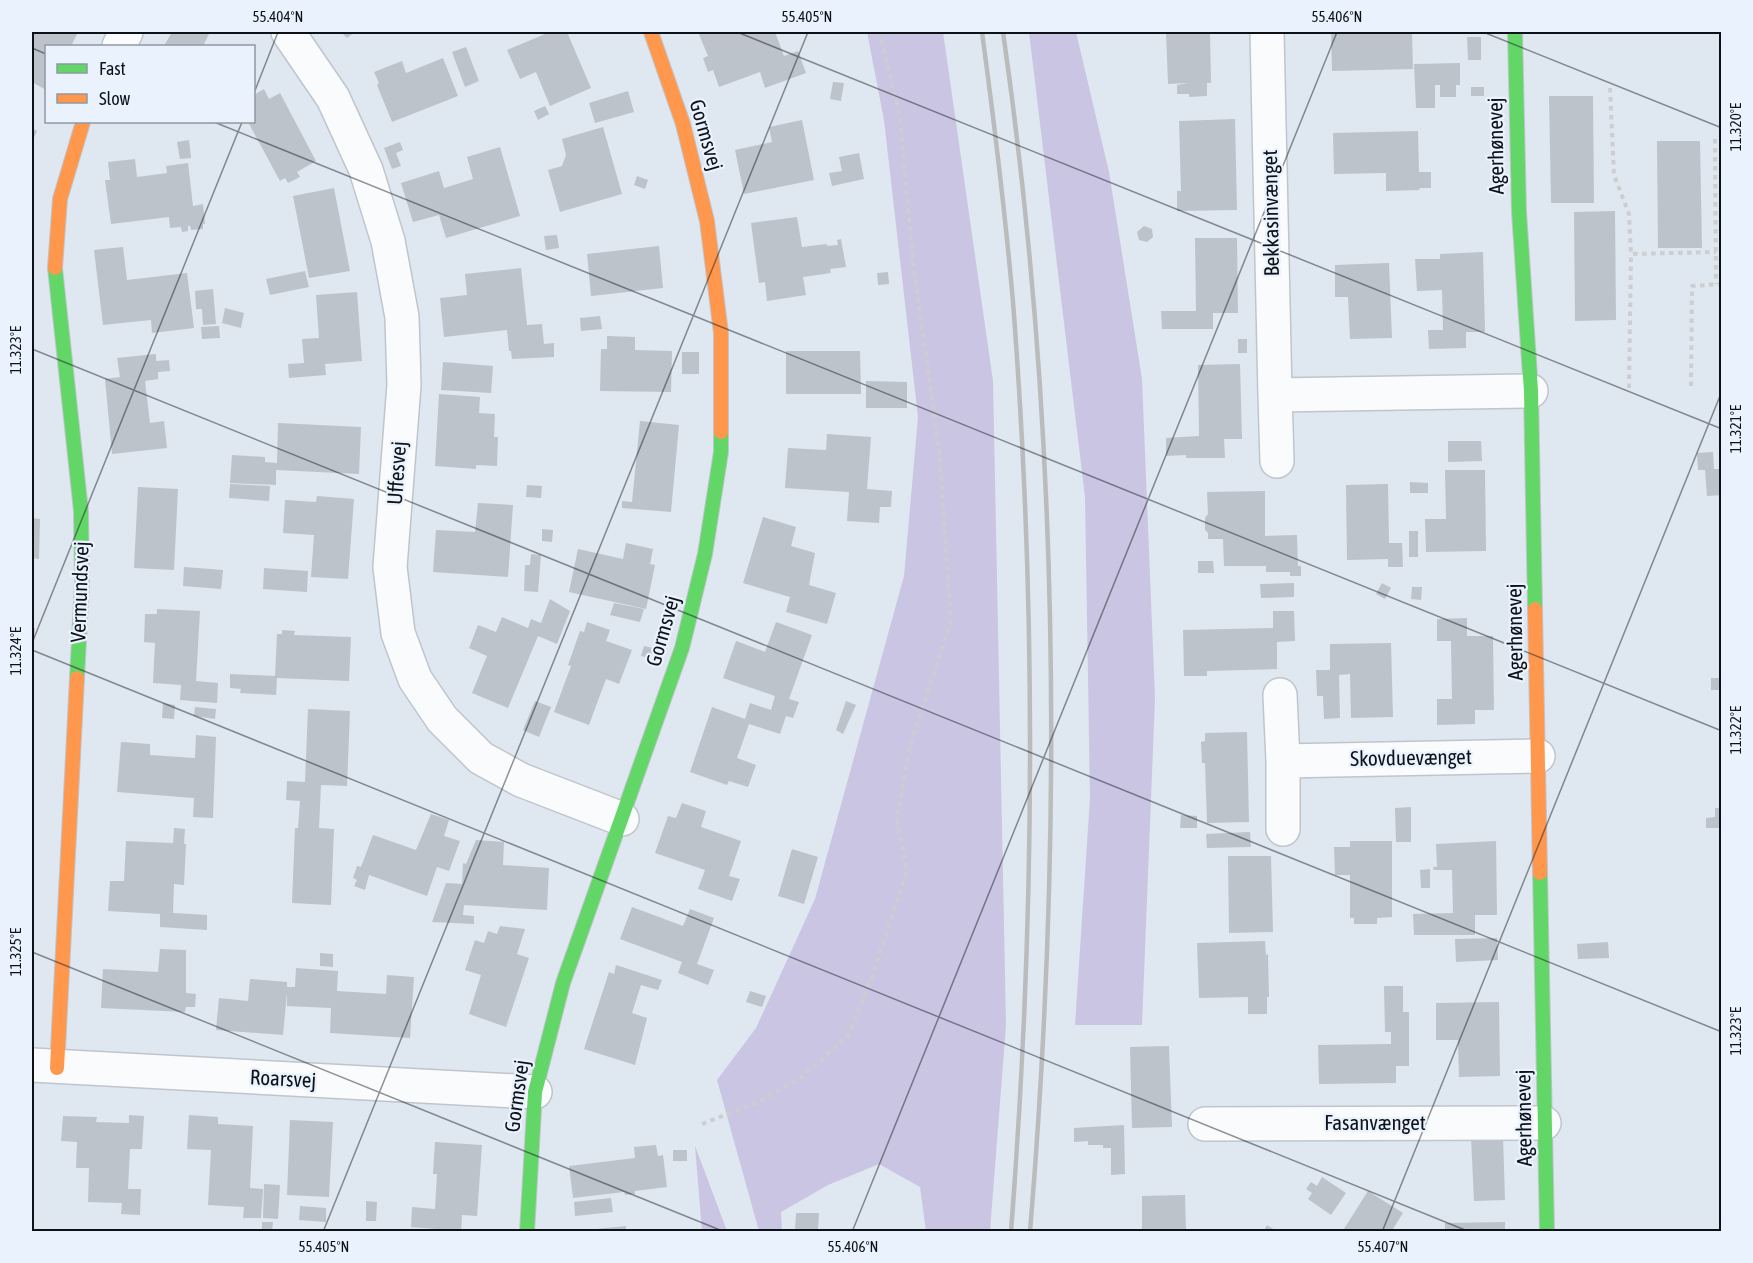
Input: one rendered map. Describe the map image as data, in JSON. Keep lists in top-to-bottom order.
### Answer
{
  "streets": {
    "street": [
      "Gormsvej",
      "Agerhønevej",
      "Bekkasinvænget",
      "Uffesvej",
      "Vermundsvej",
      "Skovduevænget",
      "Roarsvej",
      "Fasanvænget"
    ]
  },
  "crossings": [
    ["Gormsvej", "Uffesvej"],
    ["Gormsvej", "Roarsvej"],
    ["Agerhønevej", "Skovduevænget"],
    ["Agerhønevej", "Fasanvænget"],
    ["Vermundsvej", "Roarsvej"]
  ],
  "legend": ["Fast", "Slow"],
  "coordinates": [
    "55.404°N",
    "55.405°N",
    "55.406°N",
    "11.320°E",
    "11.323°E",
    "11.321°E",
    "11.324°E",
    "11.322°E",
    "11.325°E",
    "55.407°N"
  ]
}
